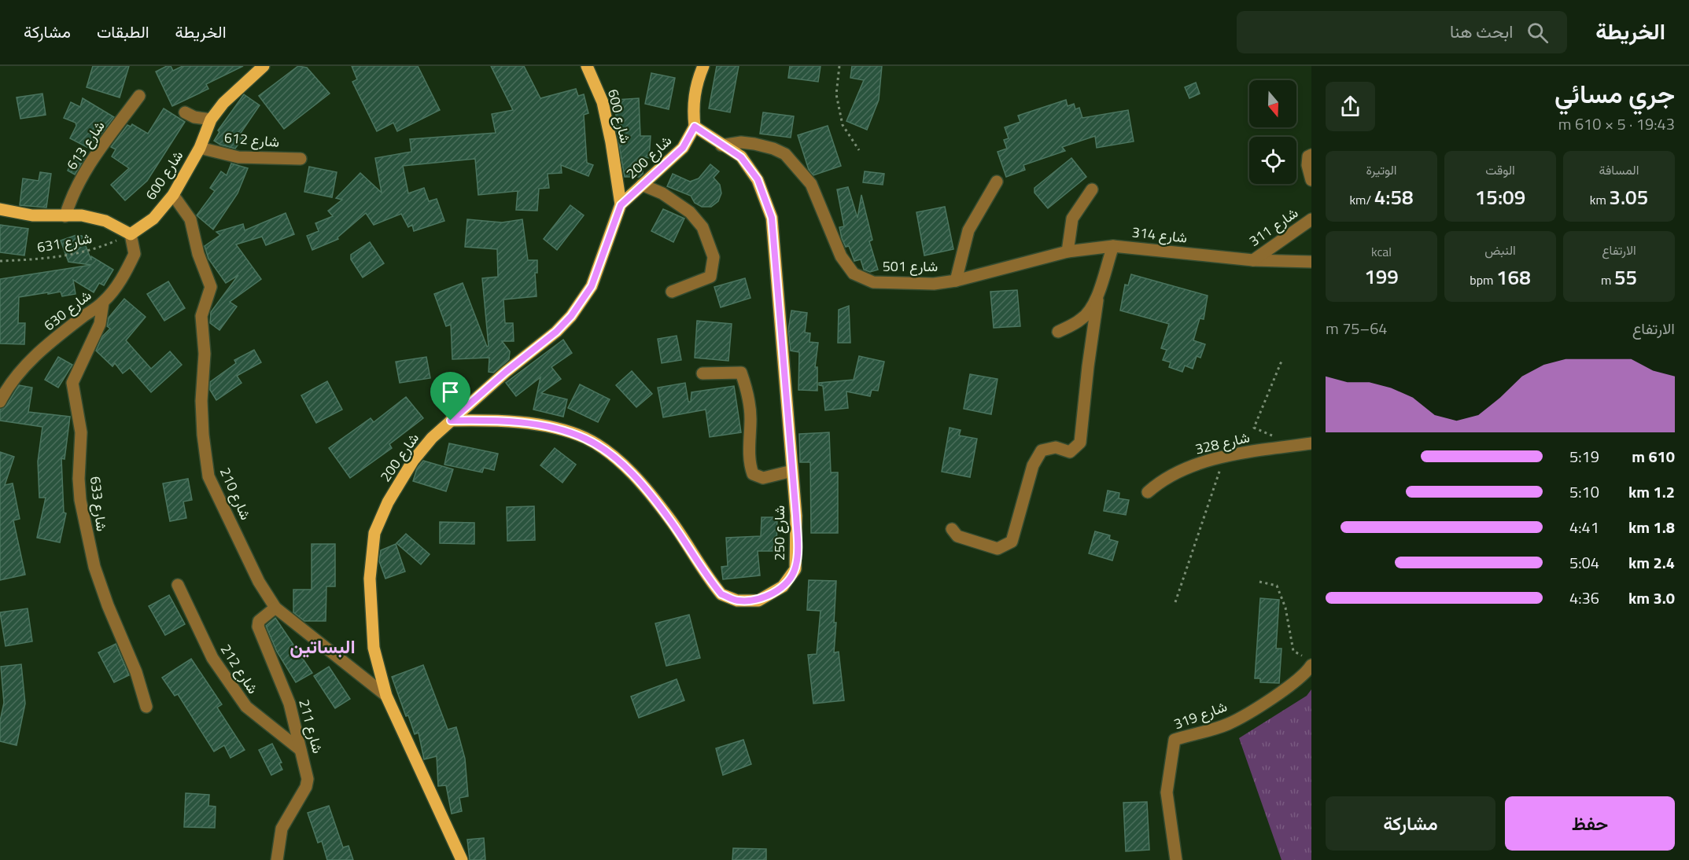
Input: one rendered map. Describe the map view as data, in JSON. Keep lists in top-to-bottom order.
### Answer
{
  "streets": {
    "main road": ["شارع 600", "شارع 200", "شارع 250"],
    "street": [
      "شارع 612",
      "شارع 613",
      "شارع 311",
      "شارع 314",
      "شارع 501",
      "شارع 630",
      "شارع 328",
      "شارع 210",
      "شارع 633",
      "شارع 212",
      "شارع 319",
      "شارع 211"
    ],
    "path": ["شارع 631"]
  },
  "crossings": [
    ["شارع 600", "شارع 612"],
    ["شارع 600", "شارع 200"],
    ["شارع 600", "شارع 631"],
    ["شارع 600", "شارع 630"],
    ["شارع 600", "شارع 210"],
    ["شارع 200", "شارع 210"],
    ["شارع 200", "شارع 250"],
    ["شارع 311", "شارع 314"],
    ["شارع 314", "شارع 501"],
    ["شارع 631", "شارع 630"],
    ["شارع 501", "شارع 250"],
    ["شارع 630", "شارع 633"],
    ["شارع 210", "شارع 211"],
    ["شارع 212", "شارع 211"]
  ],
  "districts": ["البساتين"],
  "north": "bottom",
  "page": {
    "header": "الخريطة",
    "search": "ابحث هنا",
    "nav": ["الخريطة", "الطبقات", "مشاركة"],
    "heading": ["جري مسائي", "19:43 · 5 × 610 m"],
    "stats": [
      ["المسافة", "3.05 km"],
      ["الوقت", "15:09"],
      ["الوتيرة", "4:58 /km"],
      ["الارتفاع", "55 m"],
      ["النبض", "168 bpm"],
      ["kcal", "199"]
    ],
    "chart": ["الارتفاع", "64–75 m"],
    "list": [
      {
        "name": "610 m",
        "note": "5:19"
      },
      {
        "name": "1.2 km",
        "note": "5:10"
      },
      {
        "name": "1.8 km",
        "note": "4:41"
      },
      {
        "name": "2.4 km",
        "note": "5:04"
      },
      {
        "name": "3.0 km",
        "note": "4:36"
      }
    ],
    "buttons": ["حفظ", "مشاركة"]
  }
}
